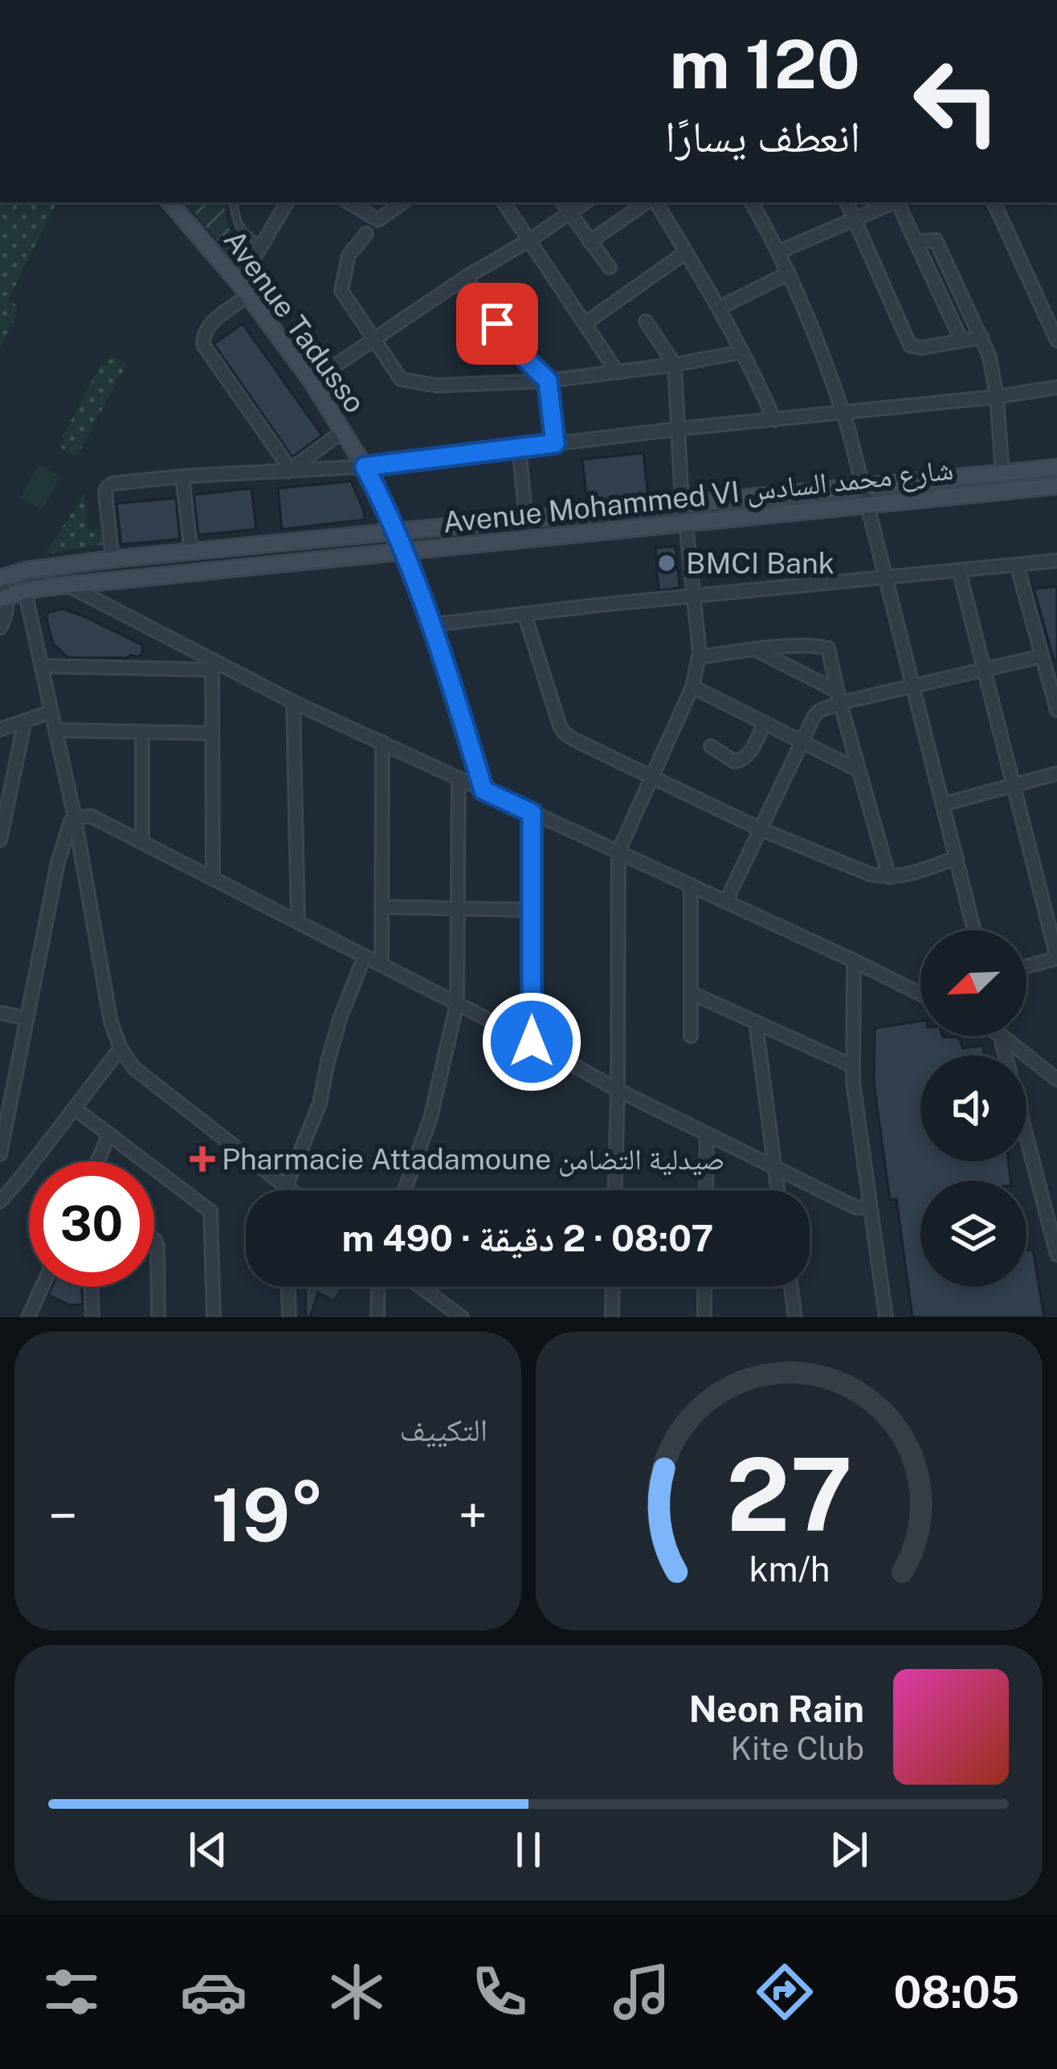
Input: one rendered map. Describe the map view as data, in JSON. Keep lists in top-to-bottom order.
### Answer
{
  "streets": {
    "main road": ["Avenue Tadusso", "Avenue Mohammed VI شارع محمد السادس"]
  },
  "crossings": [
    ["Avenue Tadusso", "Avenue Mohammed VI شارع محمد السادس"]
  ],
  "places": {
    "other": ["BMCI Bank"],
    "health": ["Pharmacie Attadamoune صيدلية التضامن"]
  },
  "north": "bottom left",
  "page": {
    "turn": ["120 m", "انعطف يسارًا"],
    "limit": "30",
    "trip": "08:07 · 2 دقيقة · 490 m",
    "tile": "التكييف",
    "heat": ["−", "19°", "+"],
    "song": ["Neon Rain", "Kite Club"],
    "tabs": "08:05",
    "gauge": ["27", "km/h"]
  }
}
